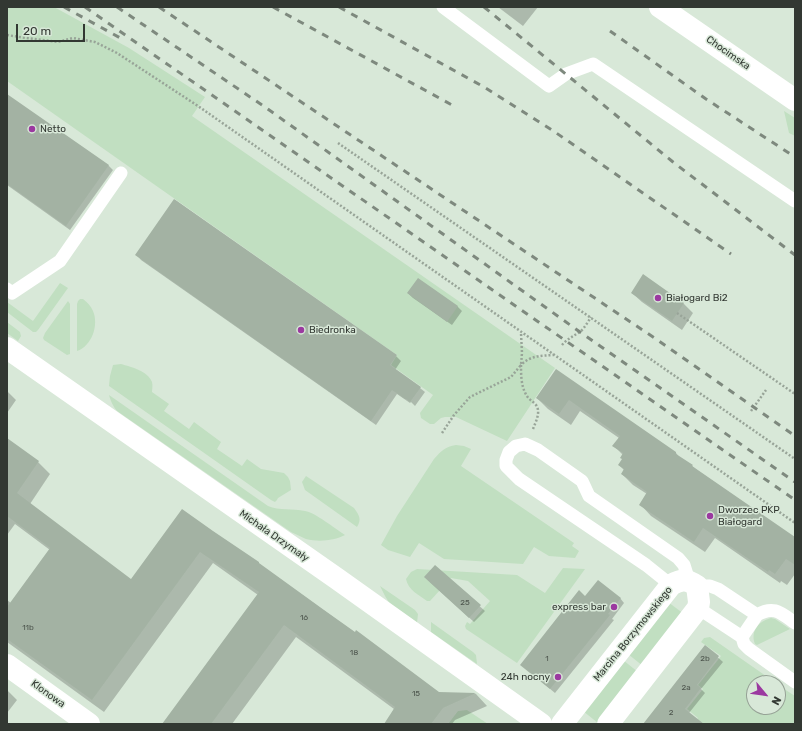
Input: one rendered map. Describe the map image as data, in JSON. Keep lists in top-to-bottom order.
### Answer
{
  "streets": {
    "street": [
      "Chocimska",
      "Michała Drzymały",
      "Marcina Borzymowskiego",
      "Klonowa"
    ]
  },
  "places": [
    "Netto",
    "Białogard Bi2",
    "Biedronka",
    "Dworzec PKP Białogard",
    "express bar",
    "24h nocny"
  ],
  "house_numbers": [
    "25",
    "16",
    "11b",
    "18",
    "1",
    "2b",
    "2a",
    "15",
    "2"
  ],
  "scale_bar": "20 m",
  "north": "bottom right"
}
